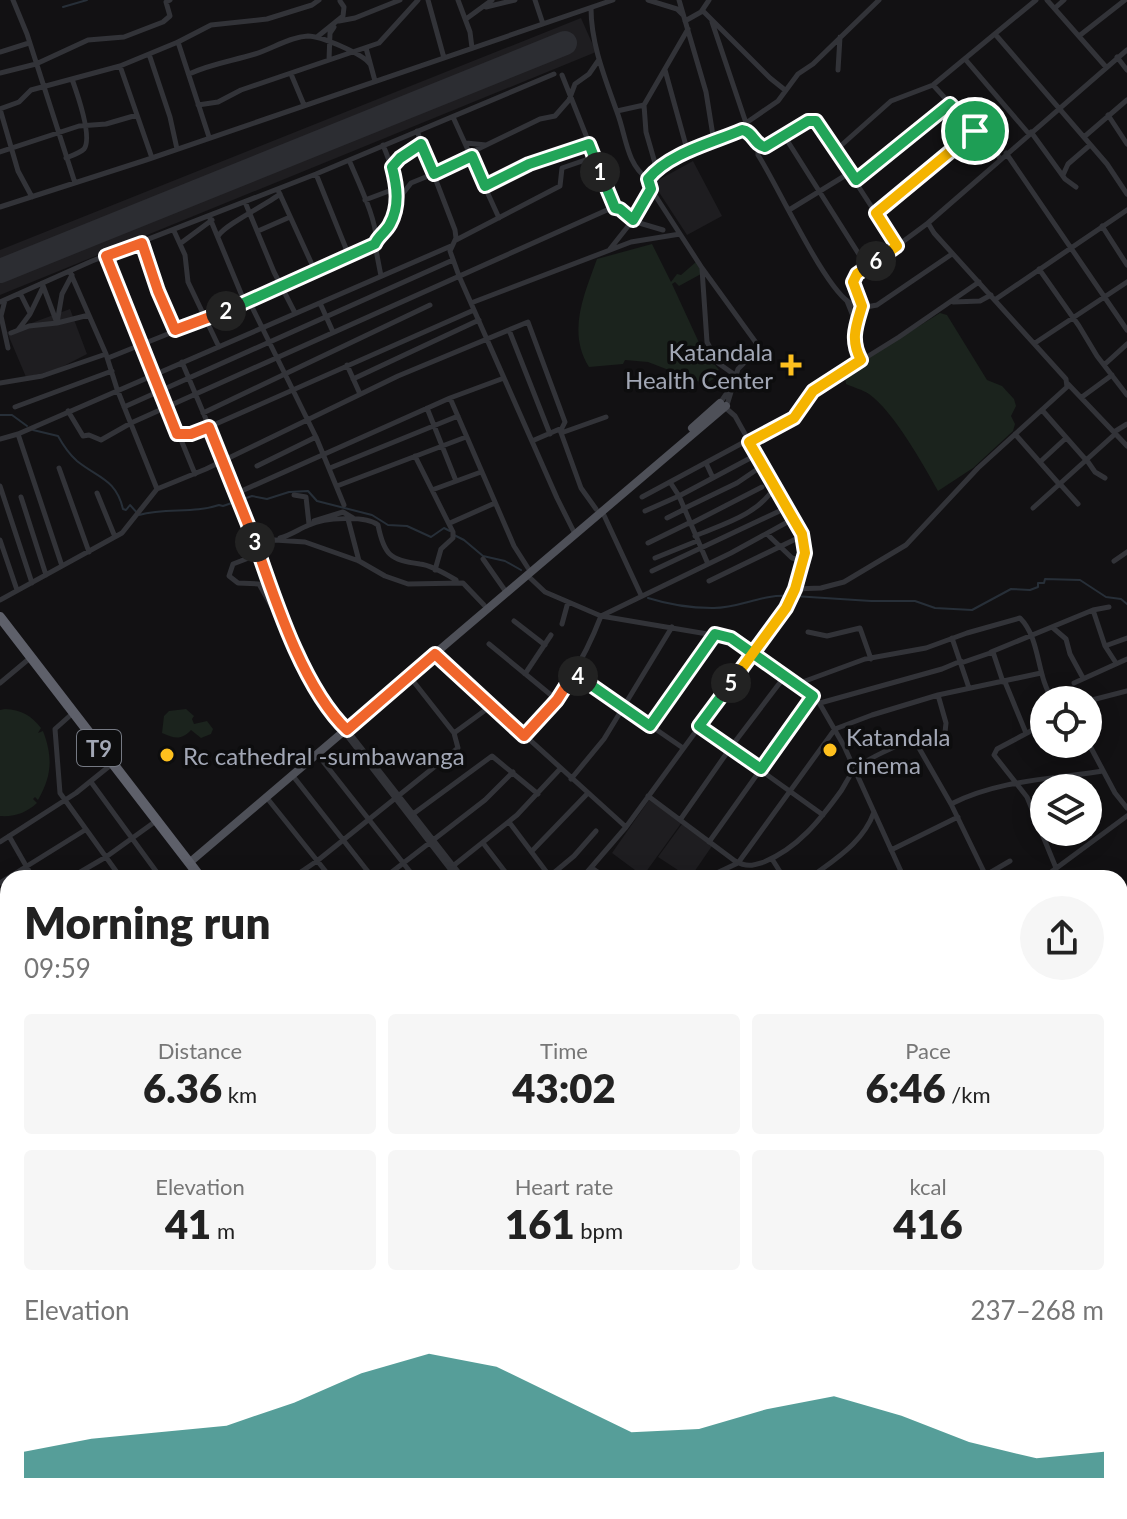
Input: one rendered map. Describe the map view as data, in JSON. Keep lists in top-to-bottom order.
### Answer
{
  "streets": {
    "highway": ["T9"]
  },
  "places": {
    "health": ["Katandala Health Center"],
    "other": ["Katandala cinema", "Rc cathedral -sumbawanga"]
  },
  "page": {
    "pins": [
      "1",
      "6",
      "2",
      "3",
      "4",
      "5"
    ],
    "heading": ["Morning run", "09:59"],
    "stats": [
      ["Distance", "6.36 km"],
      ["Time", "43:02"],
      ["Pace", "6:46 /km"],
      ["Elevation", "41 m"],
      ["Heart rate", "161 bpm"],
      ["kcal", "416"]
    ],
    "chart": ["Elevation", "237–268 m"]
  }
}
